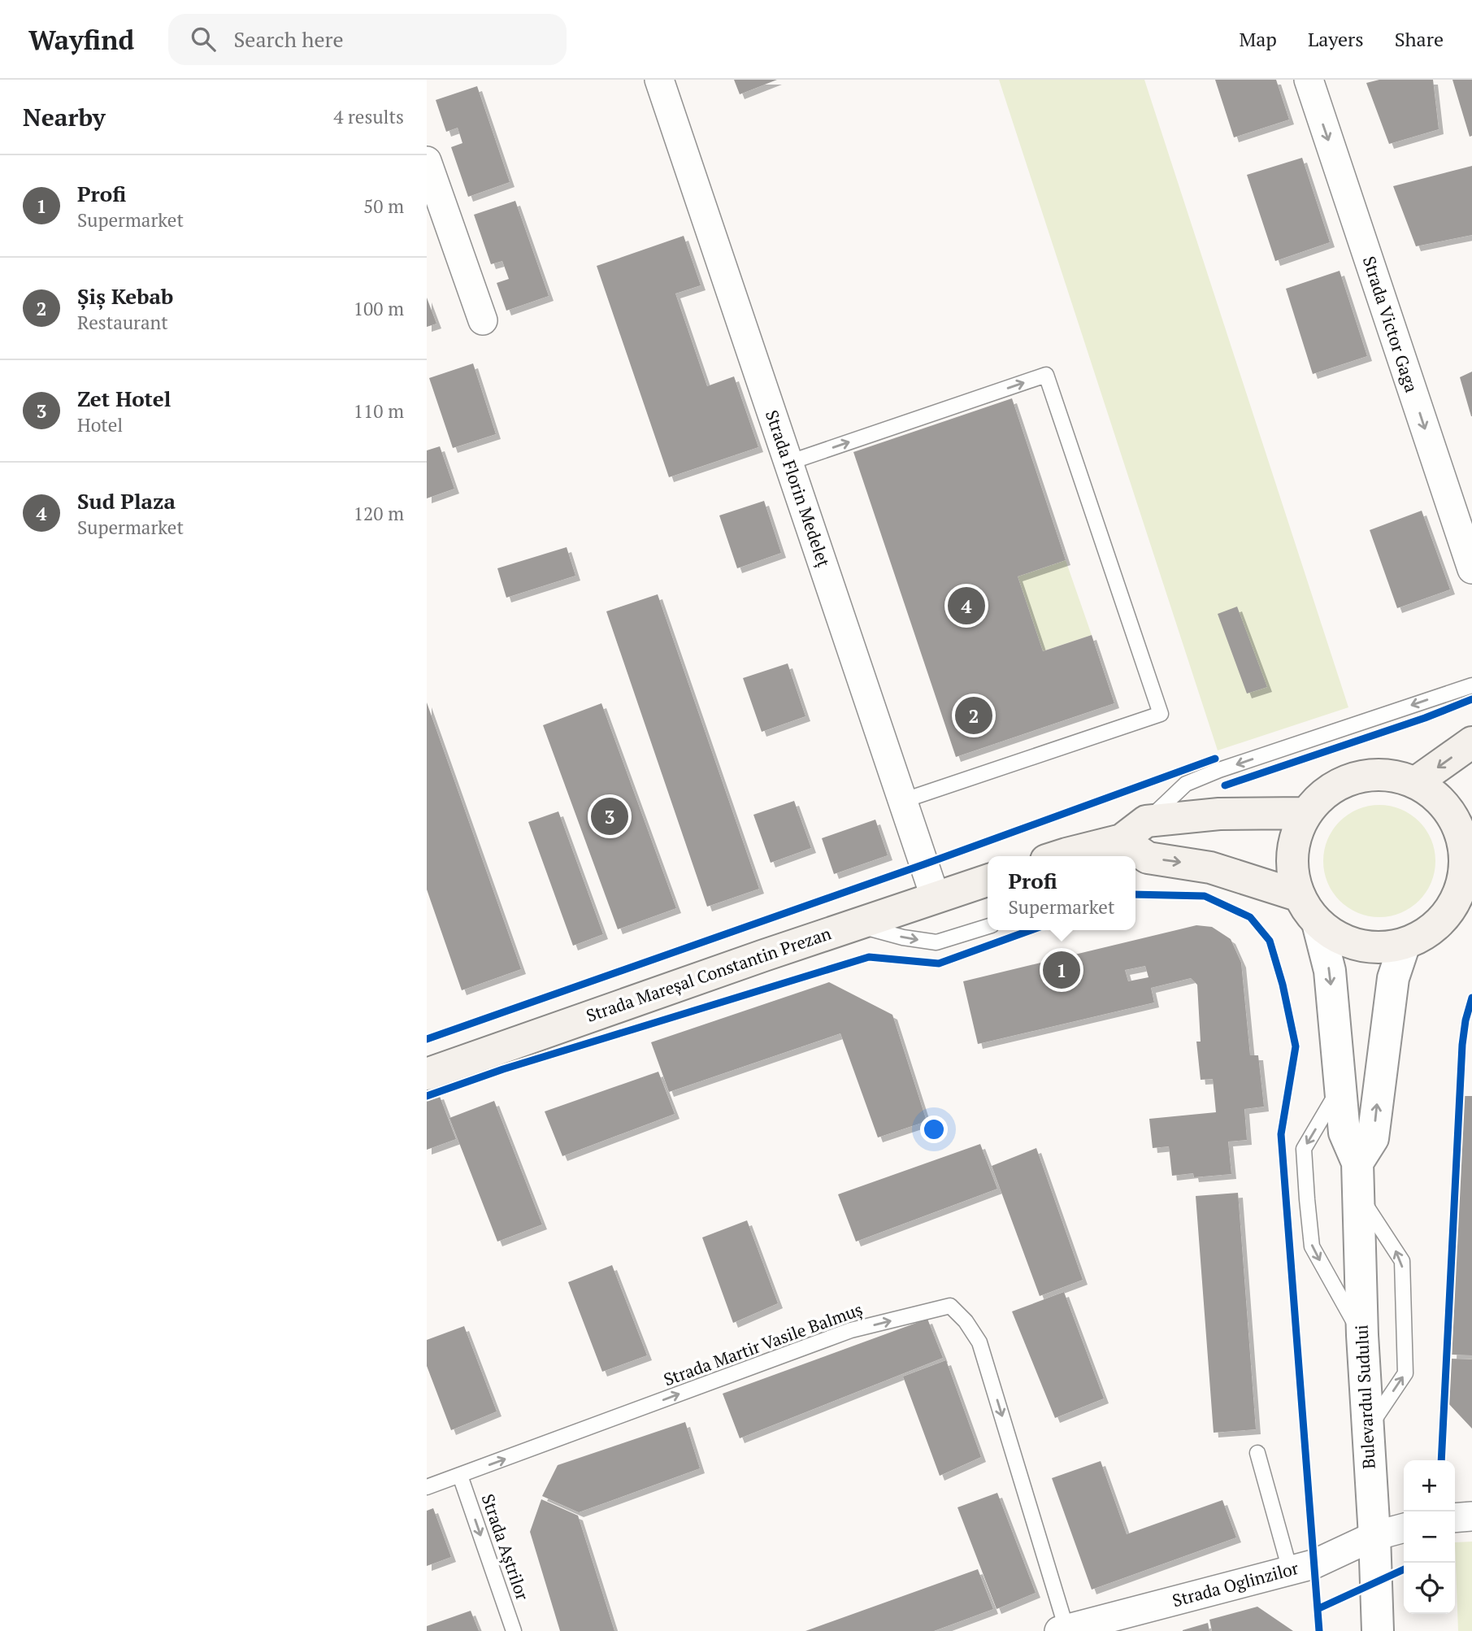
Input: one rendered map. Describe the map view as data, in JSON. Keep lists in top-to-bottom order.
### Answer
{
  "streets": {
    "main road": ["Strada Mareșal Constantin Prezan"],
    "street": [
      "Strada Victor Gaga",
      "Strada Florin Medeleț",
      "Bulevardul Sudului",
      "Strada Oglinzilor"
    ],
    "lane": ["Strada Martir Vasile Balmuș", "Strada Aștrilor"]
  },
  "crossings": [
    ["Strada Florin Medeleț", "Strada Mareșal Constantin Prezan"],
    ["Strada Martir Vasile Balmuș", "Strada Aștrilor"],
    ["Strada Martir Vasile Balmuș", "Strada Oglinzilor"],
    ["Bulevardul Sudului", "Strada Oglinzilor"]
  ],
  "one_way": ["Strada Victor Gaga", "Strada Aștrilor"],
  "page": {
    "header": "Wayfind",
    "search": "Search here",
    "nav": ["Map", "Layers", "Share"],
    "heading": ["Nearby", "4 results"],
    "list": [
      {
        "mark": "1",
        "name": "Profi",
        "note": "Supermarket",
        "value": "50 m"
      },
      {
        "mark": "2",
        "name": "Șiș Kebab",
        "note": "Restaurant",
        "value": "100 m"
      },
      {
        "mark": "3",
        "name": "Zet Hotel",
        "note": "Hotel",
        "value": "110 m"
      },
      {
        "mark": "4",
        "name": "Sud Plaza",
        "note": "Supermarket",
        "value": "120 m"
      }
    ],
    "pins": [
      "4",
      "2",
      "3",
      "1"
    ],
    "popup": ["Profi", "Supermarket"],
    "map_buttons": ["+", "−"]
  }
}
